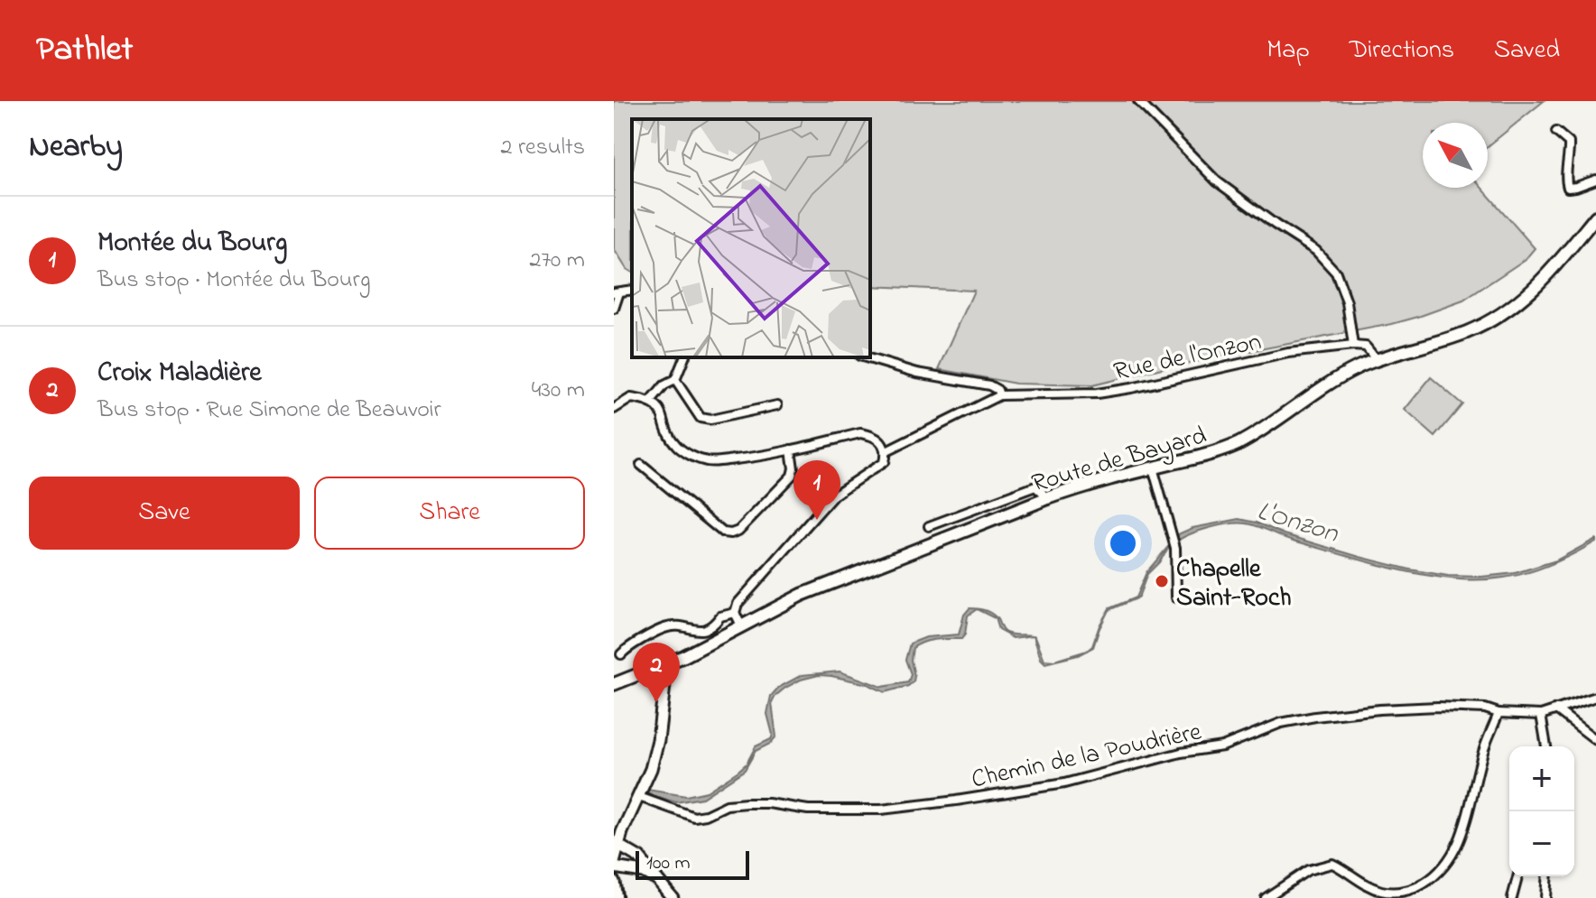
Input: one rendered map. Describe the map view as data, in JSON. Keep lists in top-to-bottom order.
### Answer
{
  "streets": {
    "main road": ["Route de Bayard"],
    "street": ["Rue de l'Onzon", "Chemin de la Poudrière"]
  },
  "water": ["L'Onzon"],
  "places": ["Chapelle Saint-Roch"],
  "scale_bar": "100 m",
  "north": "top left",
  "page": {
    "header": "Pathlet",
    "nav": ["Map", "Directions", "Saved"],
    "heading": ["Nearby", "2 results"],
    "list": [
      {
        "mark": "1",
        "name": "Montée du Bourg",
        "note": "Bus stop · Montée du Bourg",
        "value": "270 m"
      },
      {
        "mark": "2",
        "name": "Croix Maladière",
        "note": "Bus stop · Rue Simone de Beauvoir",
        "value": "430 m"
      }
    ],
    "buttons": ["Save", "Share"],
    "pins": ["1", "2"],
    "map_buttons": ["+", "−"],
    "scale": "100 m"
  }
}
